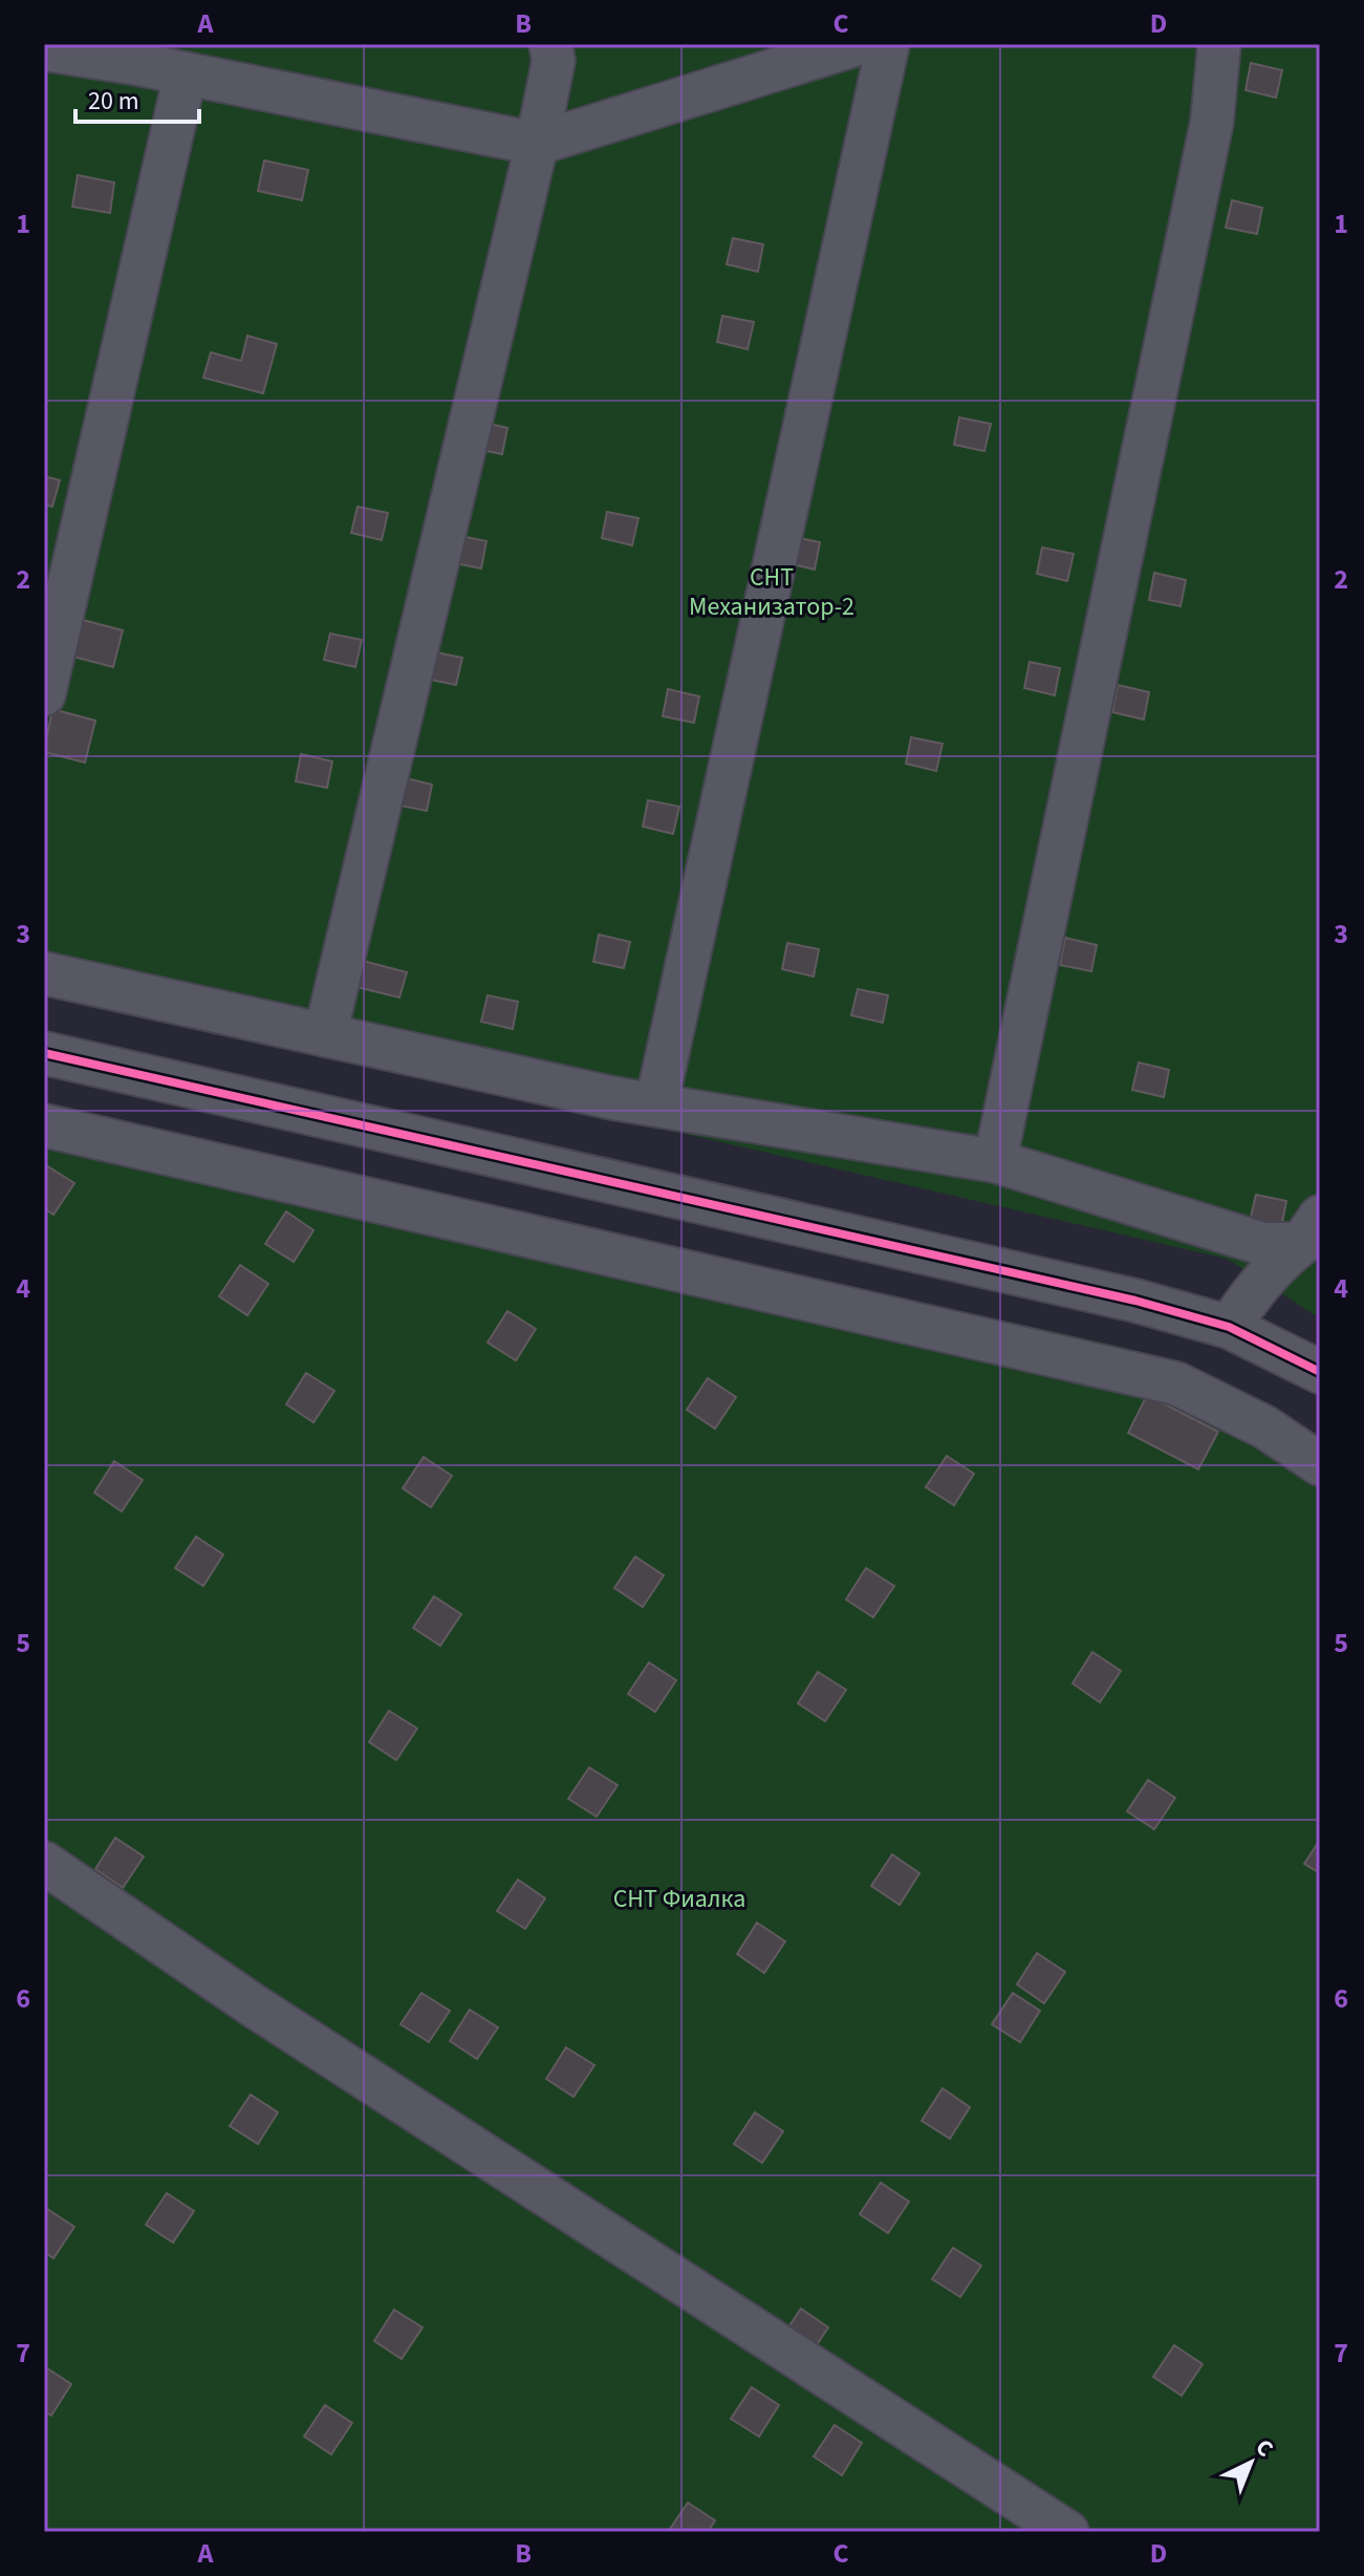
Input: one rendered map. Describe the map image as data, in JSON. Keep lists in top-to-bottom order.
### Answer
{
  "parks": ["СНТ Механизатор-2", "СНТ Фиалка"],
  "scale_bar": "20 m",
  "north": "top right",
  "grid": {
    "columns": [
      "A",
      "B",
      "C",
      "D"
    ],
    "rows": [
      "1",
      "2",
      "3",
      "4",
      "5",
      "6",
      "7"
    ]
  }
}
